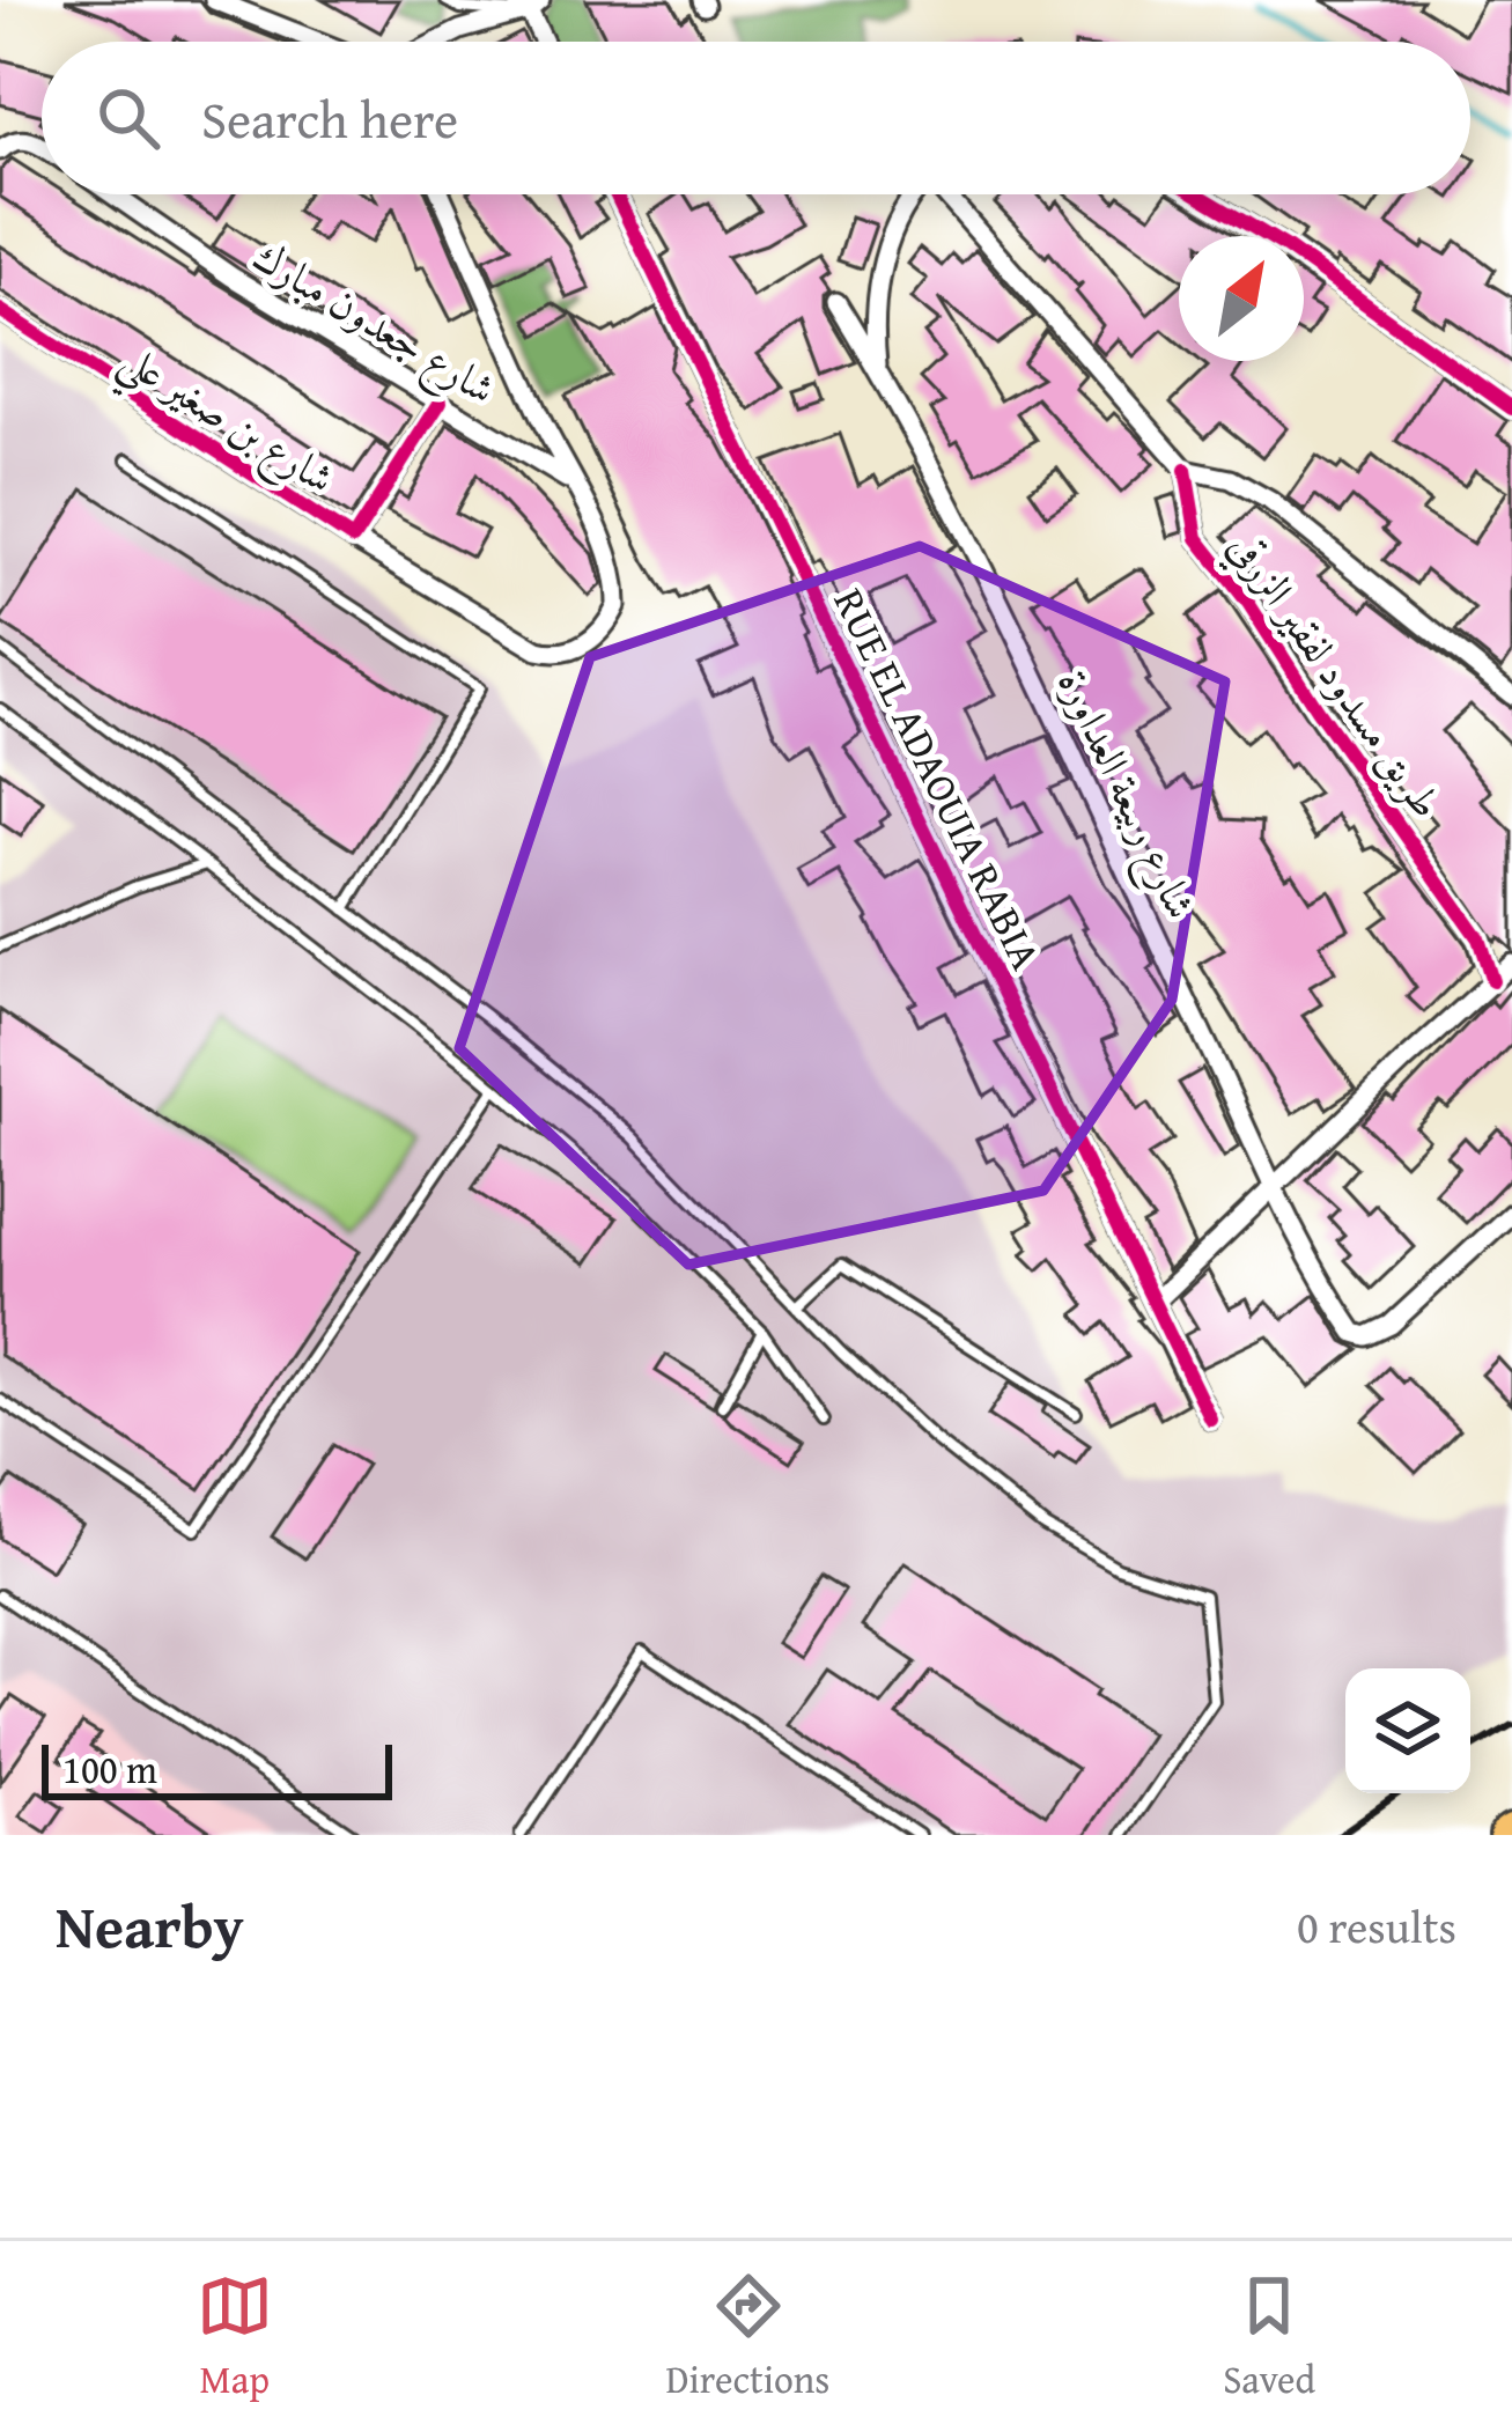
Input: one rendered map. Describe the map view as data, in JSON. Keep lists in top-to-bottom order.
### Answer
{
  "streets": {
    "street": [
      "شارع جعدون مبارك",
      "شارع بن صغير علي",
      "طريق مسدود لفقير الزرقي",
      "RUE EL ADAOUIA RABIA",
      "شارع ربيعة العداورة"
    ]
  },
  "crossings": [
    ["شارع جعدون مبارك", "شارع بن صغير علي"]
  ],
  "scale_bar": "100 m",
  "north": "top right",
  "page": {
    "search": "Search here",
    "scale": "100 m",
    "heading": ["Nearby", "0 results"],
    "nav": ["Map", "Directions", "Saved"]
  }
}
